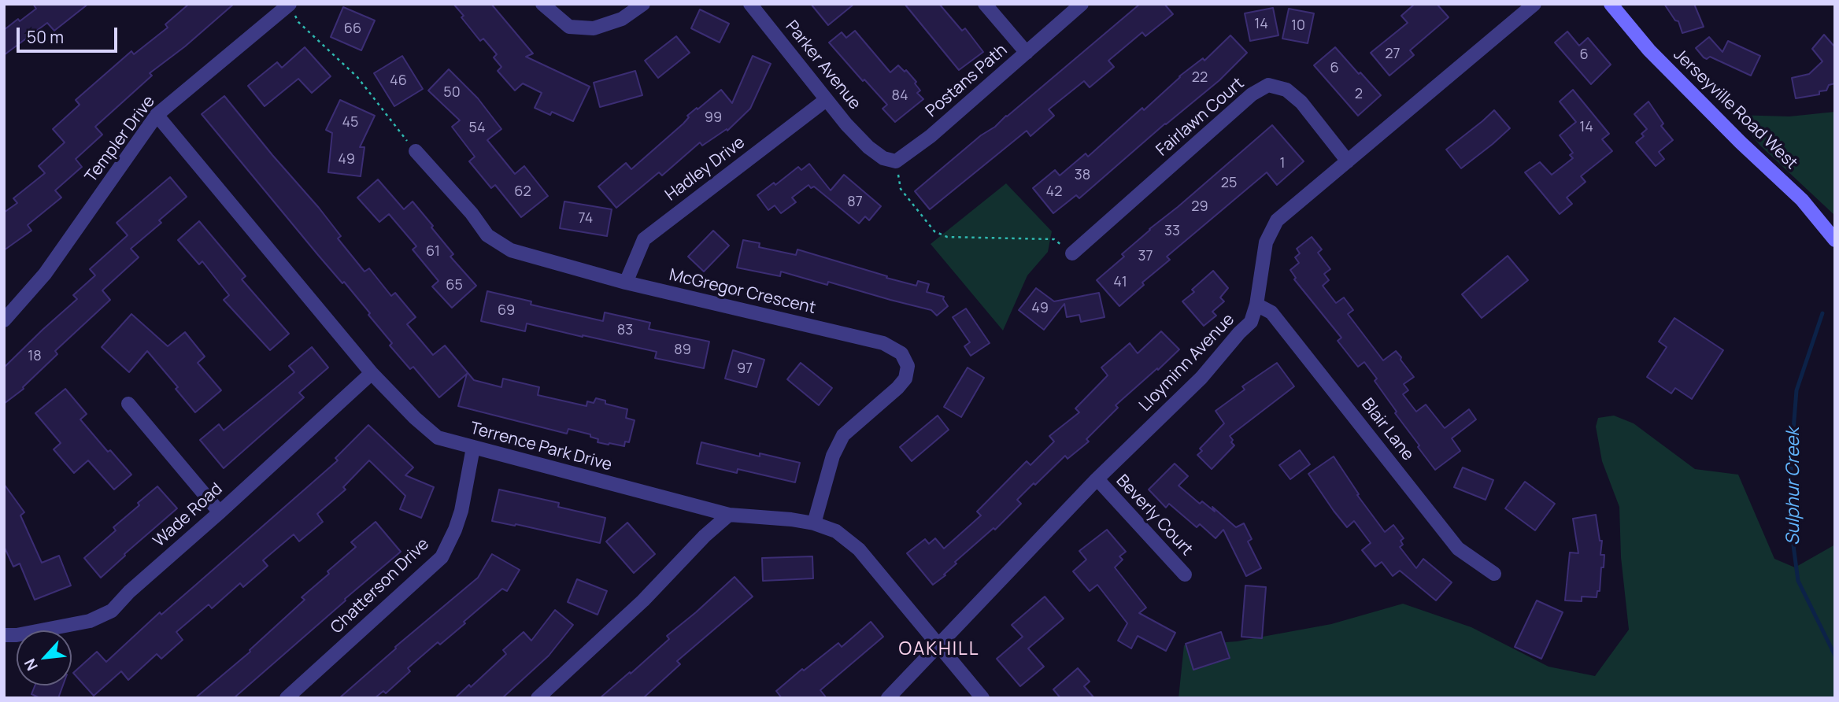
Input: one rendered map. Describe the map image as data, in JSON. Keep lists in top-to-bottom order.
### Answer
{
  "streets": {
    "main road": ["Jerseyville Road West"],
    "street": [
      "Parker Avenue",
      "Postans Path",
      "Fairlawn Court",
      "Templer Drive",
      "Hadley Drive",
      "McGregor Crescent",
      "Lloyminn Avenue",
      "Blair Lane",
      "Terrence Park Drive",
      "Wade Road",
      "Beverly Court",
      "Chatterson Drive"
    ]
  },
  "crossings": [
    ["Parker Avenue", "Postans Path"],
    ["Parker Avenue", "Hadley Drive"],
    ["Fairlawn Court", "Lloyminn Avenue"],
    ["Templer Drive", "Terrence Park Drive"],
    ["Hadley Drive", "McGregor Crescent"],
    ["McGregor Crescent", "Terrence Park Drive"],
    ["Lloyminn Avenue", "Blair Lane"],
    ["Lloyminn Avenue", "Terrence Park Drive"],
    ["Lloyminn Avenue", "Beverly Court"],
    ["Terrence Park Drive", "Wade Road"],
    ["Terrence Park Drive", "Chatterson Drive"]
  ],
  "districts": ["OAKHILL"],
  "water": ["Sulphur Creek"],
  "house_numbers": [
    "14",
    "10",
    "66",
    "27",
    "6",
    "6",
    "22",
    "46",
    "50",
    "2",
    "84",
    "99",
    "45",
    "14",
    "54",
    "49",
    "1",
    "38",
    "25",
    "62",
    "42",
    "87",
    "29",
    "74",
    "33",
    "61",
    "37",
    "41",
    "65",
    "49",
    "69",
    "83",
    "89",
    "18",
    "97"
  ],
  "scale_bar": "50 m",
  "north": "bottom left"
}
